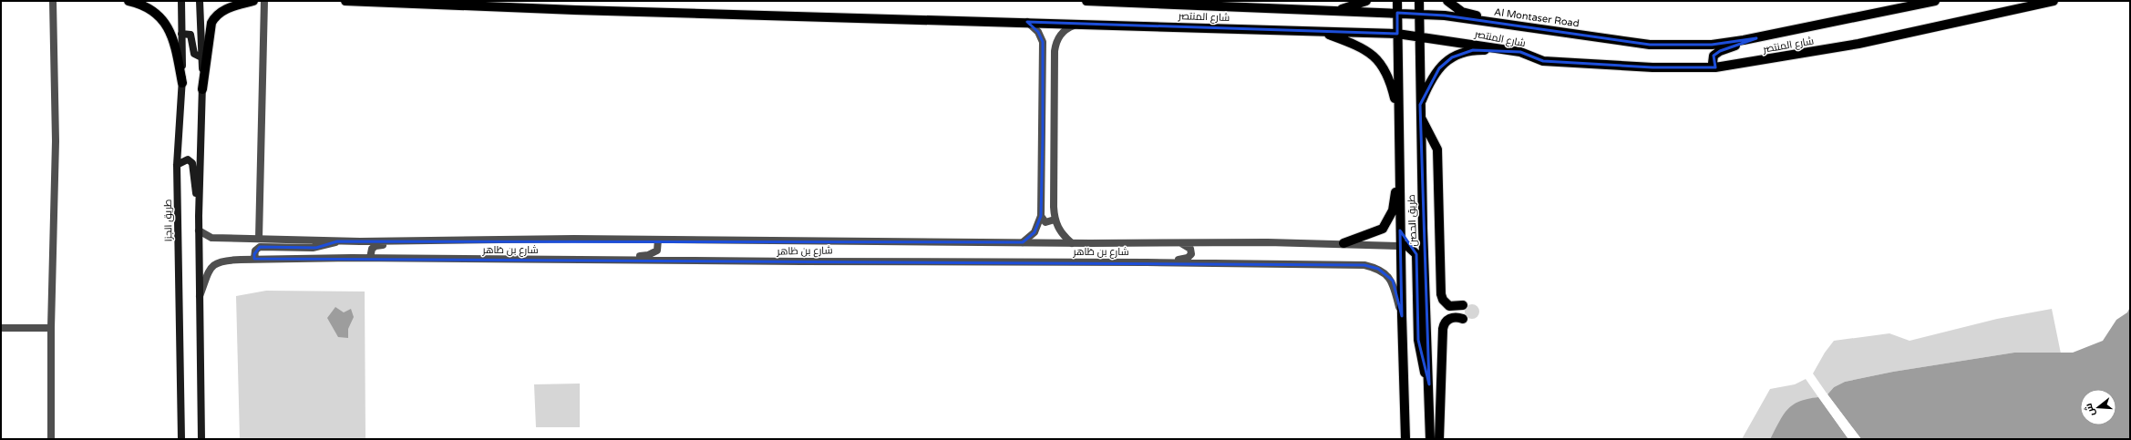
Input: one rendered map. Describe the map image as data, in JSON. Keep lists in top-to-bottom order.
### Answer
{
  "streets": {
    "main road": [
      "شارع المنتصر",
      "Al Montaser Road",
      "طريق الجزا",
      "طريق الحصن"
    ],
    "street": ["شارع بن ظاهر"]
  },
  "crossings": [
    ["شارع المنتصر", "طريق الحصن"],
    ["Al Montaser Road", "طريق الحصن"],
    ["طريق الحصن", "شارع بن ظاهر"]
  ],
  "north": "left"
}
